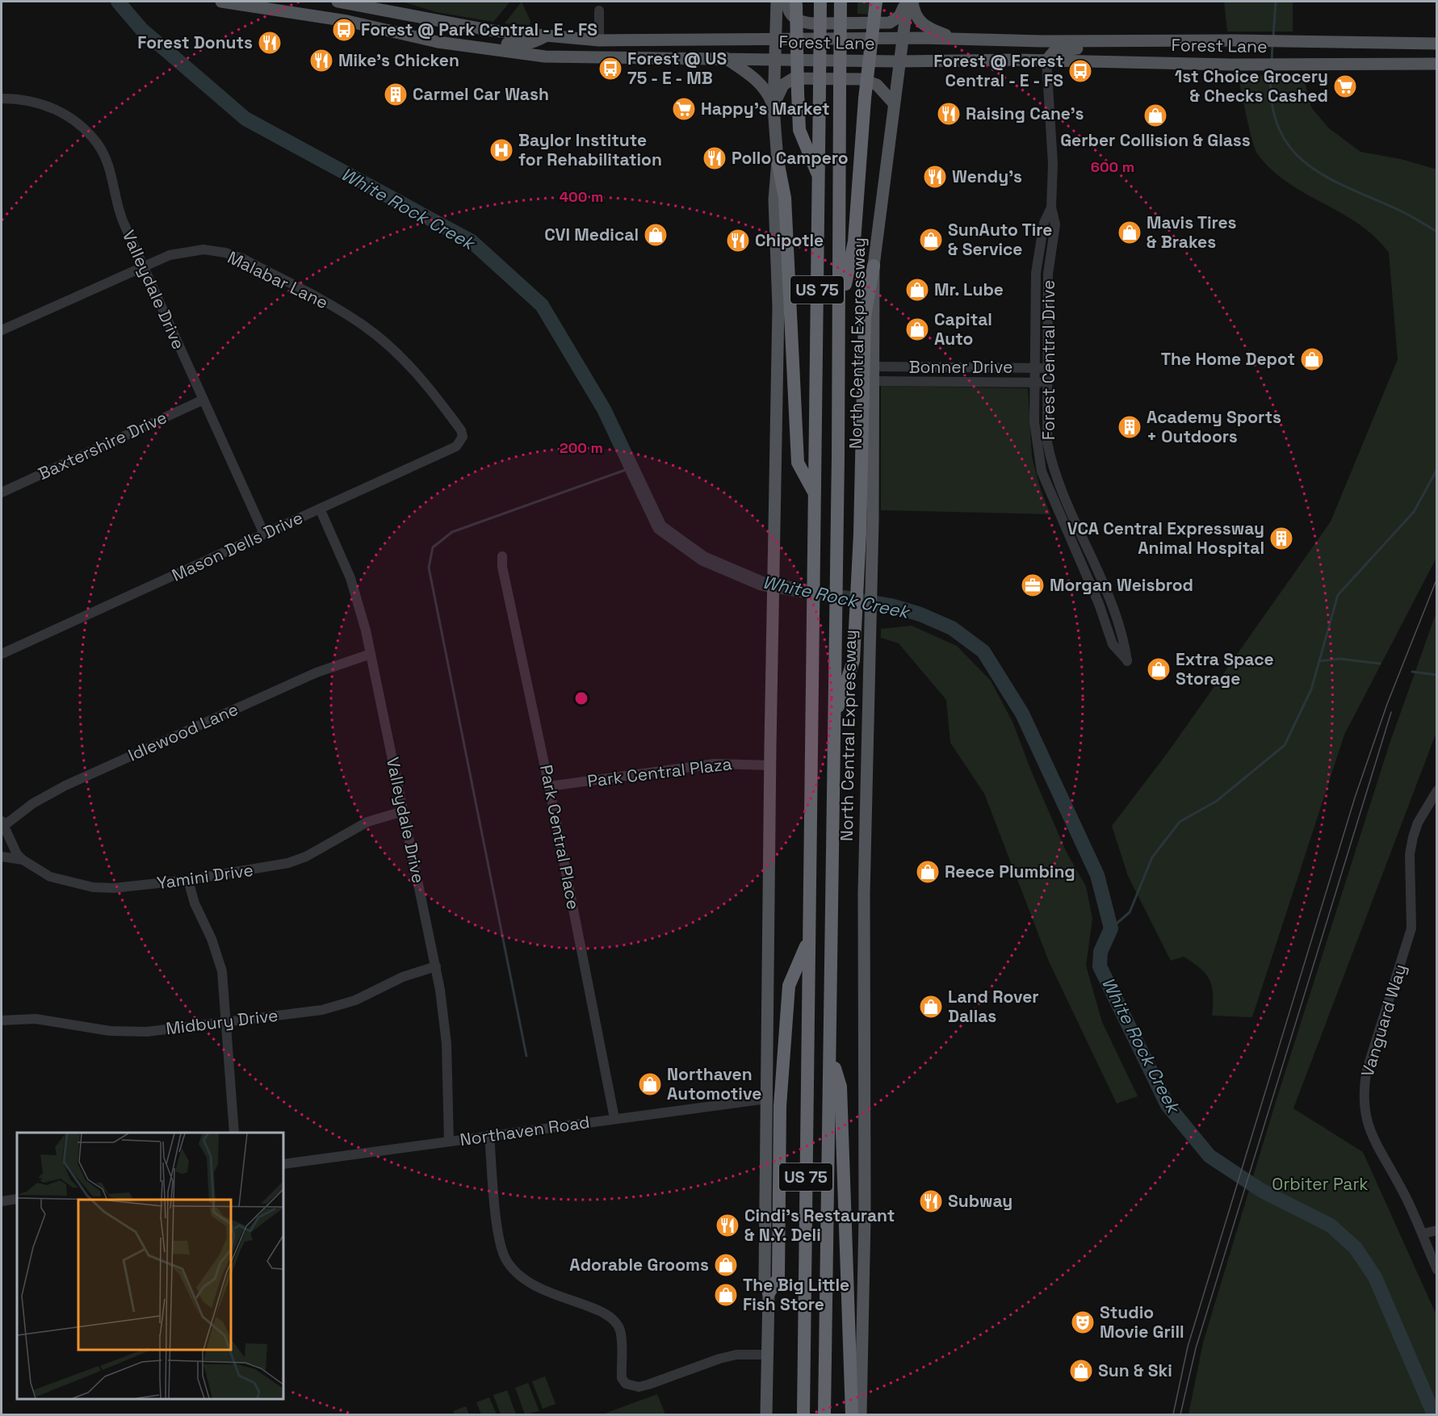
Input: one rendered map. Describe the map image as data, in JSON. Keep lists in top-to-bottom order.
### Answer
{
  "streets": {
    "highway": ["US 75", "North Central Expressway"],
    "main road": ["Forest Lane"],
    "street": [
      "Malabar Lane",
      "Valleydale Drive",
      "Forest Central Drive",
      "Bonner Drive",
      "Baxtershire Drive",
      "Mason Dells Drive",
      "Idlewood Lane",
      "Park Central Plaza",
      "Park Central Place",
      "Yamini Drive",
      "Vanguard Way",
      "Midbury Drive",
      "Northaven Road"
    ]
  },
  "crossings": [
    ["Forest Lane", "North Central Expressway"],
    ["Forest Lane", "Forest Central Drive"],
    ["Malabar Lane", "Valleydale Drive"],
    ["Malabar Lane", "Mason Dells Drive"],
    ["Valleydale Drive", "Baxtershire Drive"],
    ["Valleydale Drive", "Mason Dells Drive"],
    ["Valleydale Drive", "Idlewood Lane"],
    ["Valleydale Drive", "Yamini Drive"],
    ["Valleydale Drive", "Midbury Drive"],
    ["Valleydale Drive", "Northaven Road"],
    ["North Central Expressway", "Bonner Drive"],
    ["Forest Central Drive", "Bonner Drive"],
    ["Park Central Plaza", "Park Central Place"],
    ["Park Central Place", "Northaven Road"]
  ],
  "water": ["White Rock Creek"],
  "parks": ["Orbiter Park"],
  "places": {
    "bus stop": ["Forest @ Park Central - E - FS", "Forest @ US 75 - E - MB", "Forest @ Forest Central - E - FS"],
    "restaurant": [
      "Forest Donuts",
      "Mike's Chicken",
      "Raising Cane's",
      "Pollo Campero",
      "Wendy's",
      "Chipotle",
      "Subway",
      "Cindi's Restaurant & N.Y. Deli"
    ],
    "supermarket": ["1st Choice Grocery & Checks Cashed", "Happy's Market"],
    "building": ["Carmel Car Wash", "Academy Sports + Outdoors", "VCA Central Expressway Animal Hospital"],
    "shop": [
      "Gerber Collision & Glass",
      "Mavis Tires & Brakes",
      "CVI Medical",
      "SunAuto Tire & Service",
      "Mr. Lube",
      "Capital Auto",
      "The Home Depot",
      "Extra Space Storage",
      "Reece Plumbing",
      "Land Rover Dallas",
      "Northaven Automotive",
      "Adorable Grooms",
      "The Big Little Fish Store",
      "Sun & Ski"
    ],
    "hospital": ["Baylor Institute for Rehabilitation"],
    "office": ["Morgan Weisbrod"],
    "theatre": ["Studio Movie Grill"]
  },
  "rings": ["600 m", "400 m", "200 m"]
}
